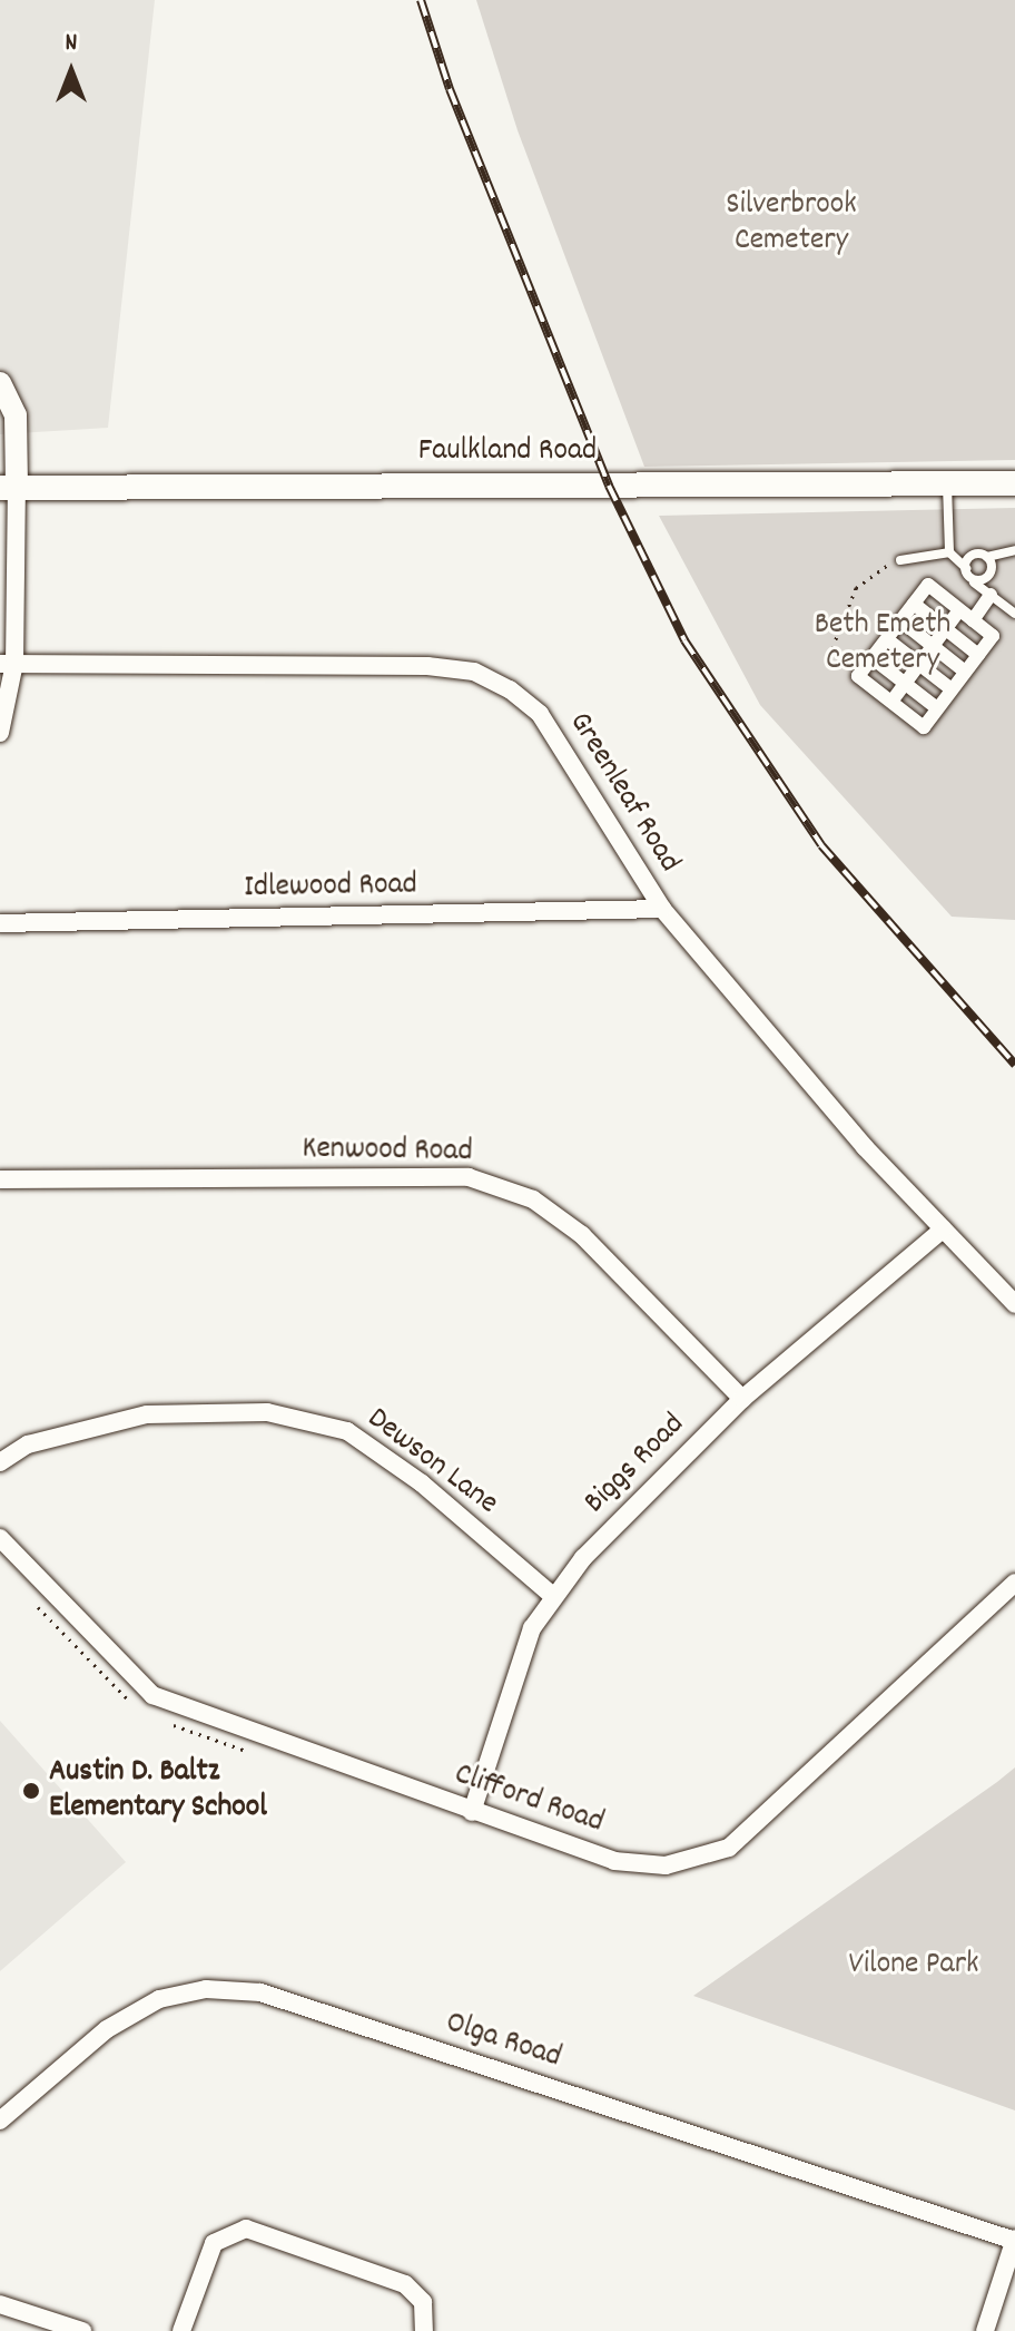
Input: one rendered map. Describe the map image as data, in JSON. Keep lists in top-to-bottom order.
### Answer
{
  "streets": {
    "main road": ["Faulkland Road"],
    "street": [
      "Greenleaf Road",
      "Idlewood Road",
      "Kenwood Road",
      "Dewson Lane",
      "Biggs Road",
      "Clifford Road",
      "Olga Road"
    ]
  },
  "crossings": [
    ["Greenleaf Road", "Idlewood Road"],
    ["Greenleaf Road", "Biggs Road"],
    ["Kenwood Road", "Biggs Road"],
    ["Dewson Lane", "Biggs Road"],
    ["Biggs Road", "Clifford Road"]
  ],
  "parks": ["Silverbrook Cemetery", "Beth Emeth Cemetery", "Vilone Park"],
  "places": ["Austin D. Baltz Elementary School"],
  "north": "top"
}
